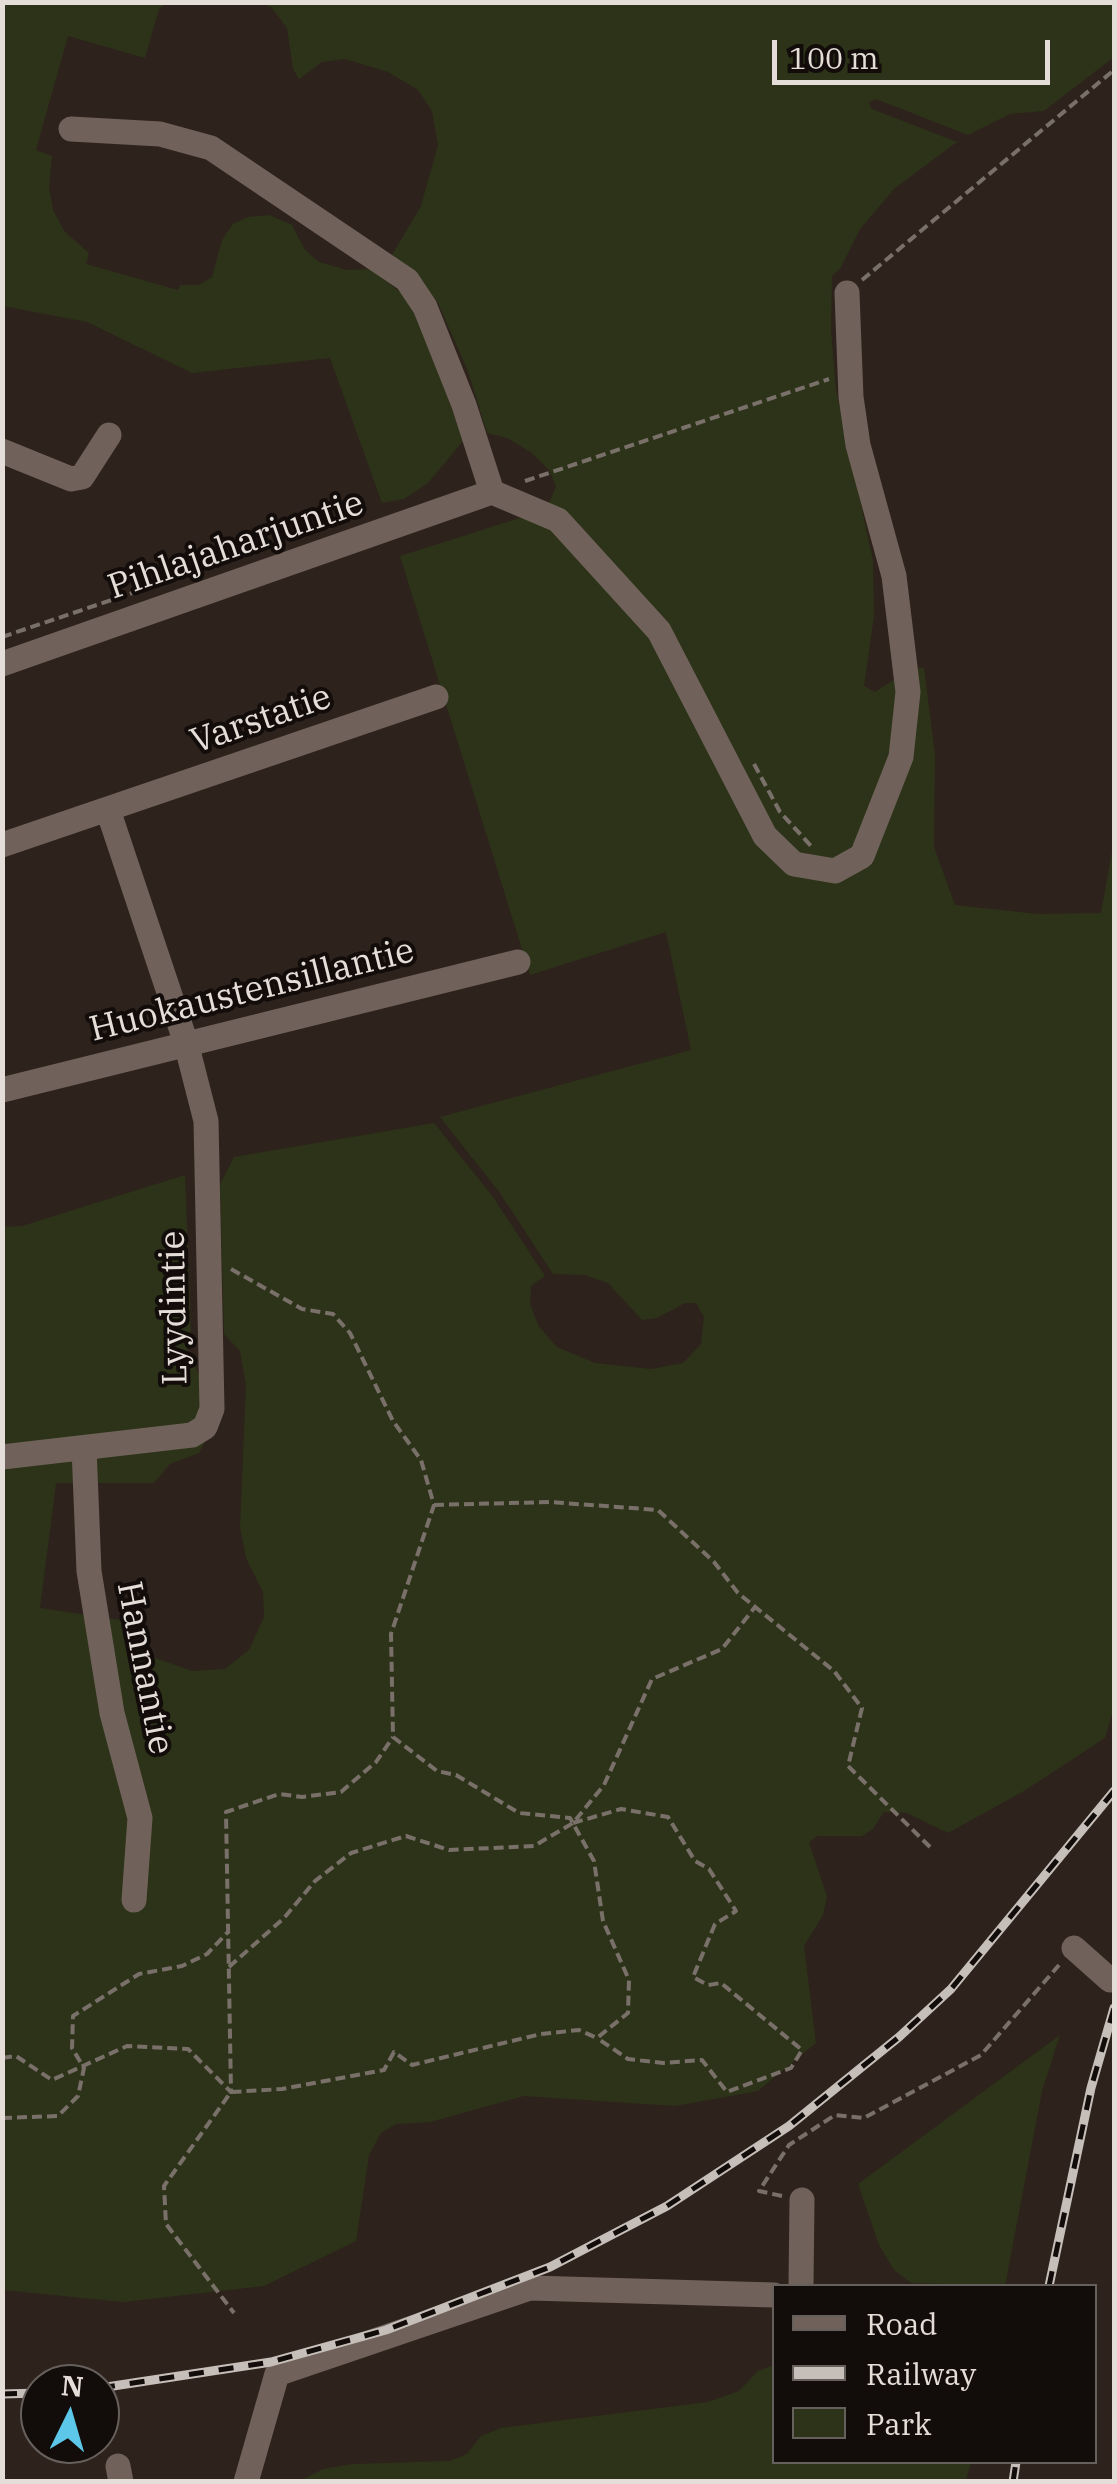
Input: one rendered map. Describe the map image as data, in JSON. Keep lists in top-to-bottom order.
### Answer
{
  "streets": {
    "street": [
      "Pihlajaharjuntie",
      "Varstatie",
      "Huokaustensillantie",
      "Lyydintie",
      "Hannantie"
    ]
  },
  "crossings": [
    ["Huokaustensillantie", "Lyydintie"],
    ["Lyydintie", "Hannantie"]
  ],
  "legend": ["Road", "Railway", "Park"],
  "scale_bar": "100 m",
  "north": "top"
}
